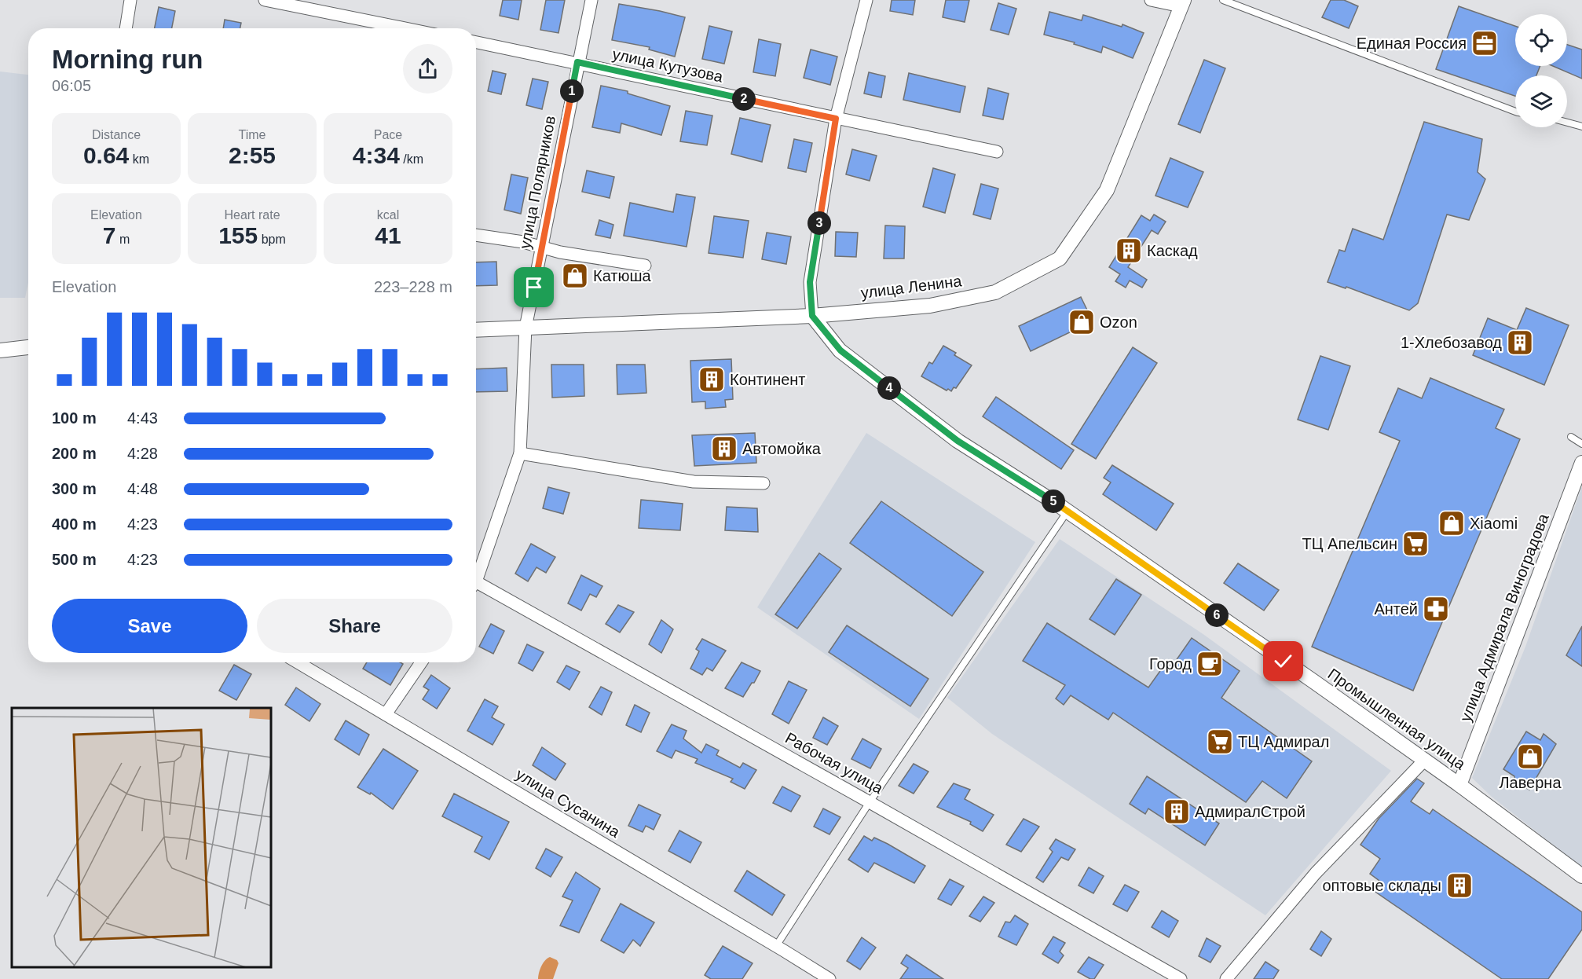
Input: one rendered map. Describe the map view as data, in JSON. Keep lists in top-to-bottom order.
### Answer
{
  "streets": {
    "street": [
      "улица Кутузова",
      "улица Полярников",
      "улица Ленина",
      "улица Адмирала Виноградова",
      "Промышленная улица",
      "Рабочая улица",
      "улица Сусанина"
    ]
  },
  "crossings": [
    ["улица Кутузова", "улица Полярников"],
    ["улица Полярников", "улица Ленина"],
    ["улица Ленина", "Промышленная улица"],
    ["улица Адмирала Виноградова", "Промышленная улица"]
  ],
  "places": {
    "office": ["Единая Россия"],
    "building": [
      "Каскад",
      "1-Хлебозавод",
      "Континент",
      "Автомойка",
      "АдмиралСтрой",
      "оптовые склады"
    ],
    "shop": [
      "Катюша",
      "Ozon",
      "Xiaomi",
      "Лаверна"
    ],
    "supermarket": ["ТЦ Апельсин", "ТЦ Адмирал"],
    "pharmacy": ["Антей"],
    "cafe": ["Город"]
  },
  "page": {
    "heading": ["Morning run", "06:05"],
    "pins": [
      "1",
      "2",
      "3",
      "4",
      "5",
      "6"
    ],
    "stats": [
      ["Distance", "0.64 km"],
      ["Time", "2:55"],
      ["Pace", "4:34 /km"],
      ["Elevation", "7 m"],
      ["Heart rate", "155 bpm"],
      ["kcal", "41"]
    ],
    "chart": ["Elevation", "223–228 m"],
    "list": [
      {
        "name": "100 m",
        "note": "4:43"
      },
      {
        "name": "200 m",
        "note": "4:28"
      },
      {
        "name": "300 m",
        "note": "4:48"
      },
      {
        "name": "400 m",
        "note": "4:23"
      },
      {
        "name": "500 m",
        "note": "4:23"
      }
    ],
    "buttons": ["Save", "Share"]
  }
}
